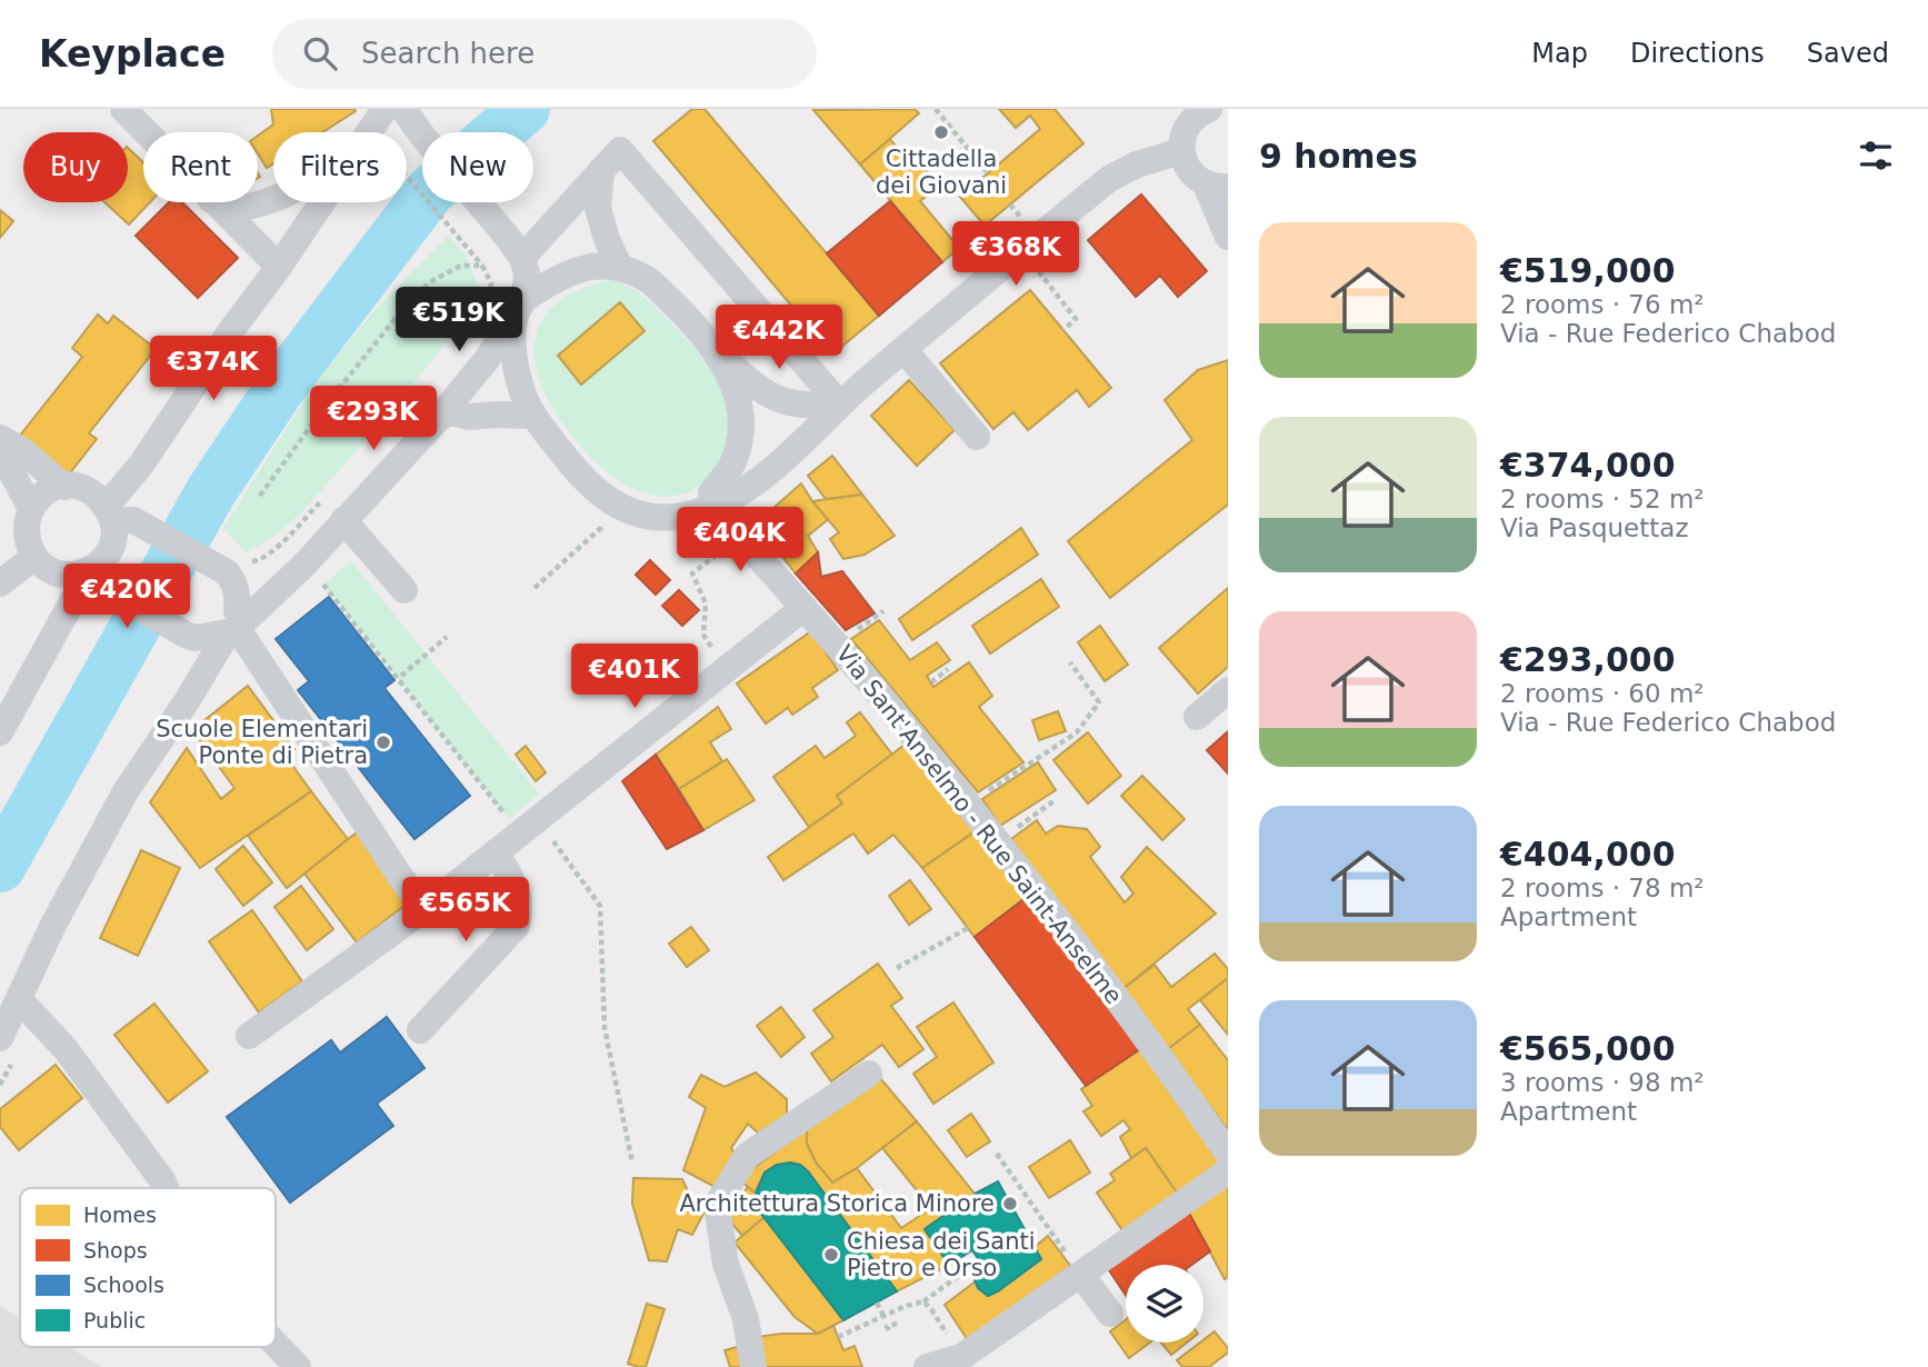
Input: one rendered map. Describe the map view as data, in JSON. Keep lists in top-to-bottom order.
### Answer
{
  "streets": {
    "street": ["Via Sant'Anselmo - Rue Saint-Anselme"]
  },
  "places": [
    "Cittadella dei Giovani",
    "Scuole Elementari Ponte di Pietra",
    "Architettura Storica Minore",
    "Chiesa dei Santi Pietro e Orso"
  ],
  "legend": [
    "Homes",
    "Shops",
    "Schools",
    "Public"
  ],
  "page": {
    "header": "Keyplace",
    "search": "Search here",
    "nav": ["Map", "Directions", "Saved"],
    "heading": "9 homes",
    "chip": [
      "Buy",
      "Rent",
      "Filters",
      "New"
    ],
    "list": [
      {
        "name": "€519,000",
        "note": "2 rooms · 76 m² · Via - Rue Federico Chabod"
      },
      {
        "name": "€374,000",
        "note": "2 rooms · 52 m² · Via Pasquettaz"
      },
      {
        "name": "€293,000",
        "note": "2 rooms · 60 m² · Via - Rue Federico Chabod"
      },
      {
        "name": "€404,000",
        "note": "2 rooms · 78 m² · Apartment"
      },
      {
        "name": "€565,000",
        "note": "3 rooms · 98 m² · Apartment"
      }
    ],
    "price": [
      "€368K",
      "€519K",
      "€442K",
      "€374K",
      "€293K",
      "€404K",
      "€420K",
      "€401K",
      "€565K"
    ]
  }
}
